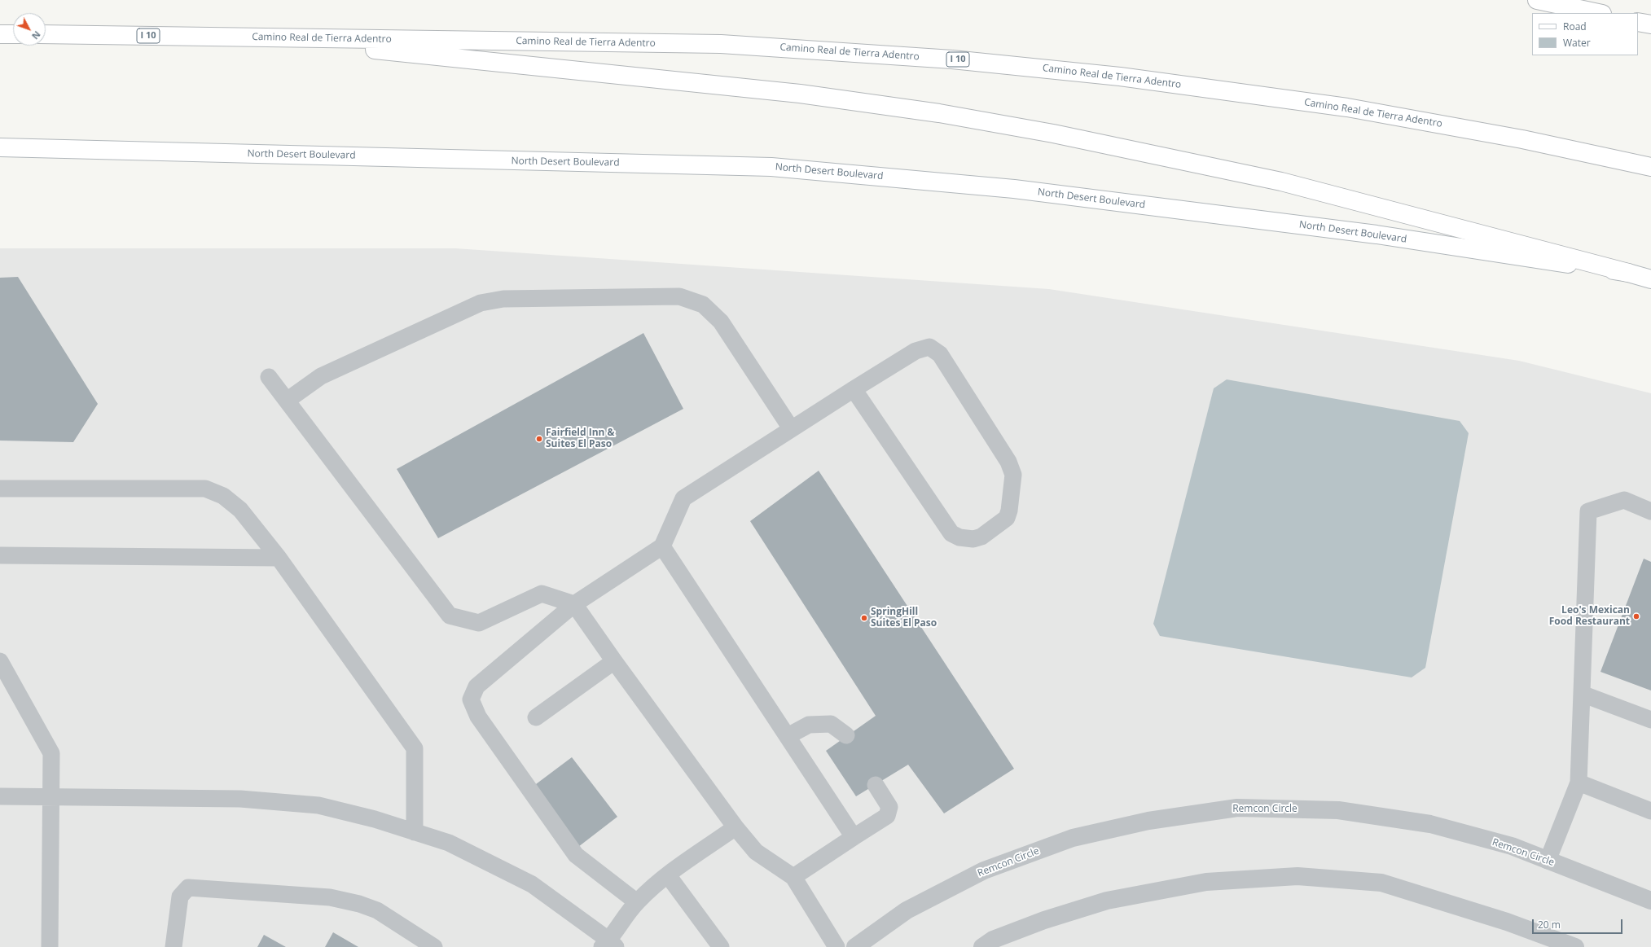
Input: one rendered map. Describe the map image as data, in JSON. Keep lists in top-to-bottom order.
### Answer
{
  "streets": {
    "main road": ["I 10", "Camino Real de Tierra Adentro", "North Desert Boulevard"],
    "street": ["Remcon Circle"]
  },
  "places": ["Fairfield Inn & Suites El Paso", "Leo's Mexican Food Restaurant", "SpringHill Suites El Paso"],
  "legend": ["Road", "Water"],
  "scale_bar": "20 m",
  "north": "bottom right"
}
